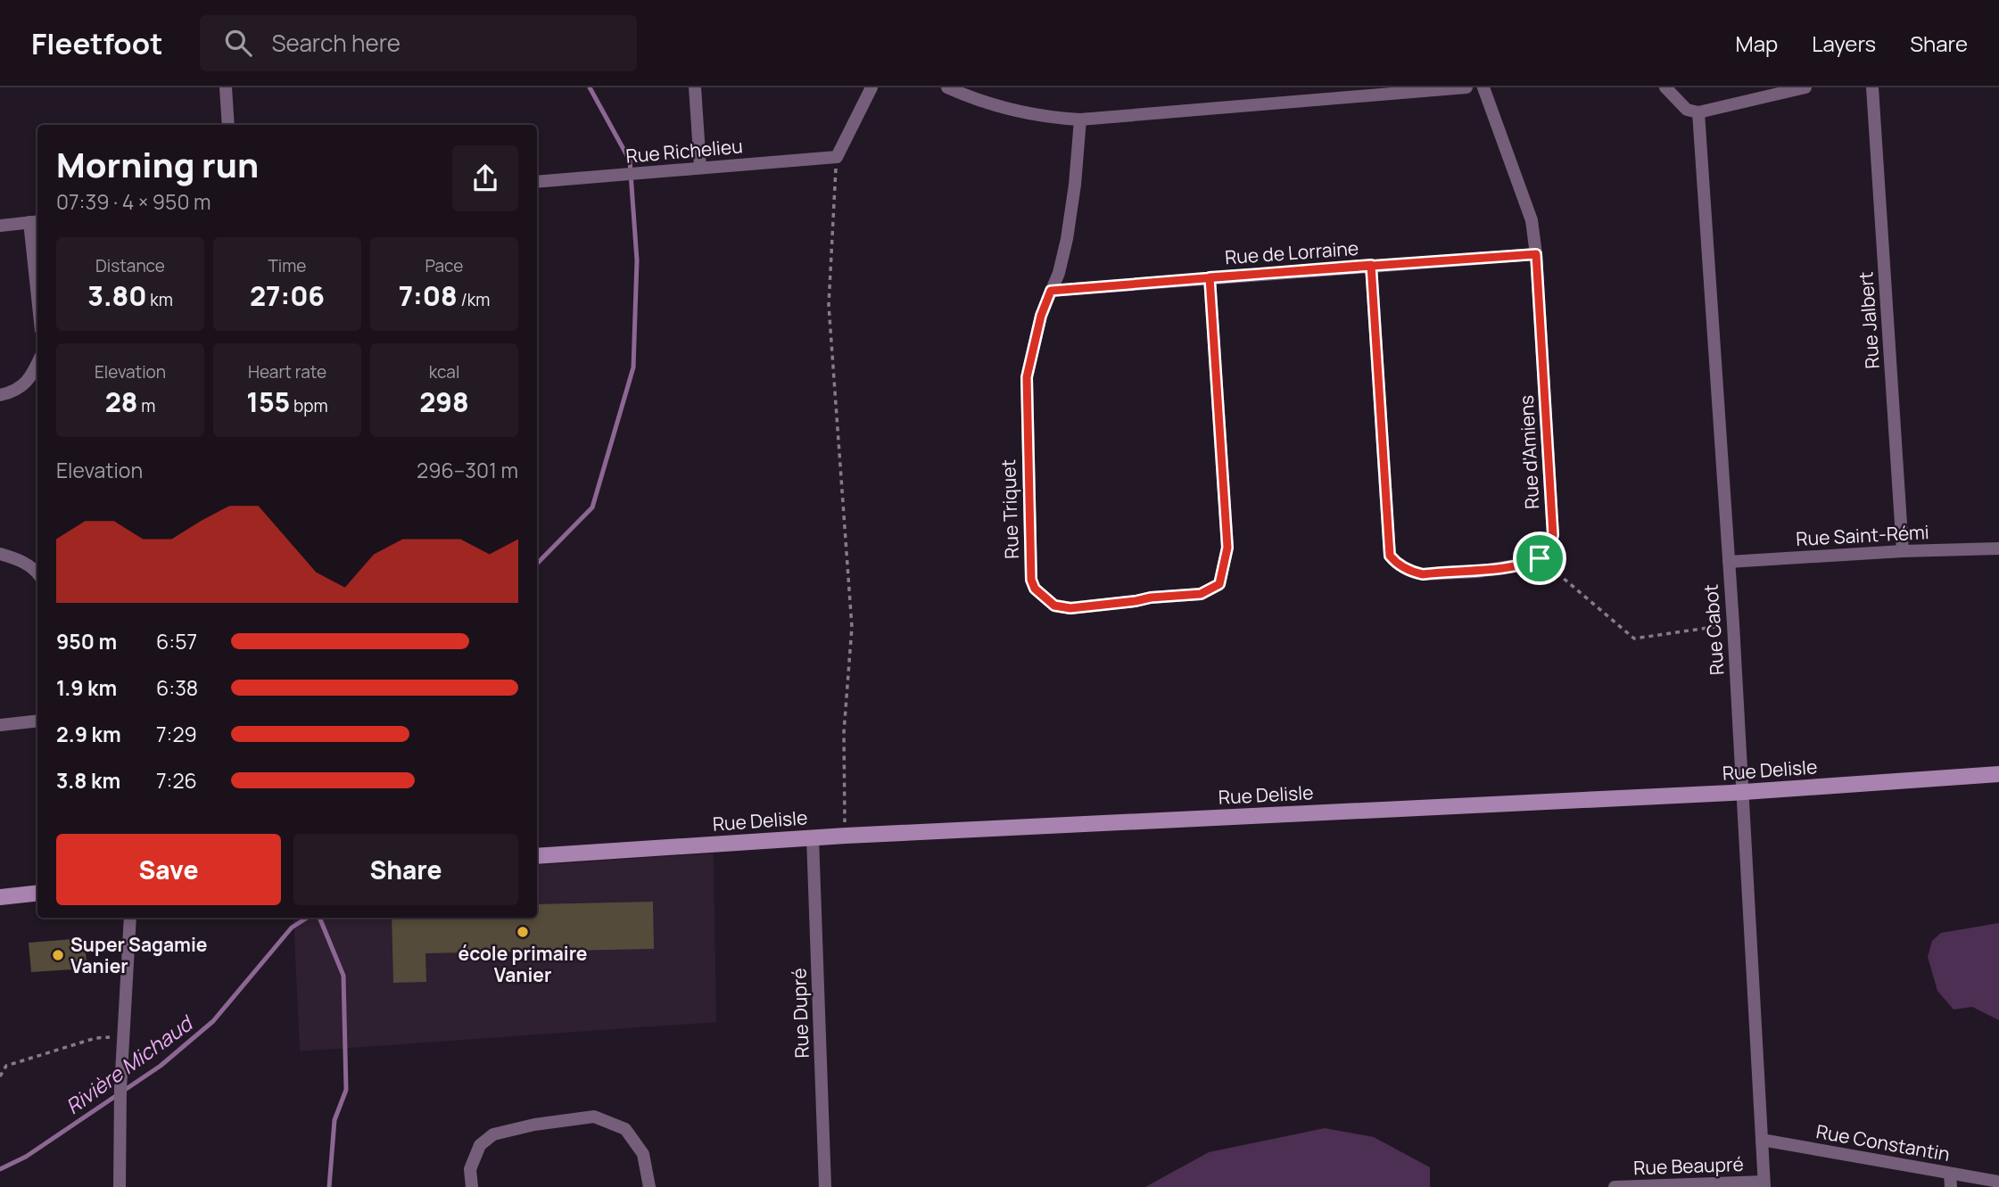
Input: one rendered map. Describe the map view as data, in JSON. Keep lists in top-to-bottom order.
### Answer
{
  "streets": {
    "street": [
      "Rue Richelieu",
      "Rue de Lorraine",
      "Rue Jalbert",
      "Rue d'Amiens",
      "Rue Triquet",
      "Rue Saint-Rémi",
      "Rue Cabot",
      "Rue Delisle",
      "Rue Dupré",
      "Rue Constantin",
      "Rue Beaupré"
    ]
  },
  "crossings": [
    ["Rue de Lorraine", "Rue d'Amiens"],
    ["Rue de Lorraine", "Rue Triquet"],
    ["Rue Jalbert", "Rue Saint-Rémi"],
    ["Rue Saint-Rémi", "Rue Cabot"],
    ["Rue Cabot", "Rue Delisle"],
    ["Rue Cabot", "Rue Constantin"],
    ["Rue Cabot", "Rue Beaupré"],
    ["Rue Delisle", "Rue Dupré"]
  ],
  "water": ["Rivière Michaud"],
  "places": ["école primaire Vanier", "Super Sagamie Vanier"],
  "page": {
    "header": "Fleetfoot",
    "search": "Search here",
    "nav": ["Map", "Layers", "Share"],
    "heading": ["Morning run", "07:39 · 4 × 950 m"],
    "stats": [
      ["Distance", "3.80 km"],
      ["Time", "27:06"],
      ["Pace", "7:08 /km"],
      ["Elevation", "28 m"],
      ["Heart rate", "155 bpm"],
      ["kcal", "298"]
    ],
    "chart": ["Elevation", "296–301 m"],
    "list": [
      {
        "name": "950 m",
        "note": "6:57"
      },
      {
        "name": "1.9 km",
        "note": "6:38"
      },
      {
        "name": "2.9 km",
        "note": "7:29"
      },
      {
        "name": "3.8 km",
        "note": "7:26"
      }
    ],
    "buttons": ["Save", "Share"]
  }
}
